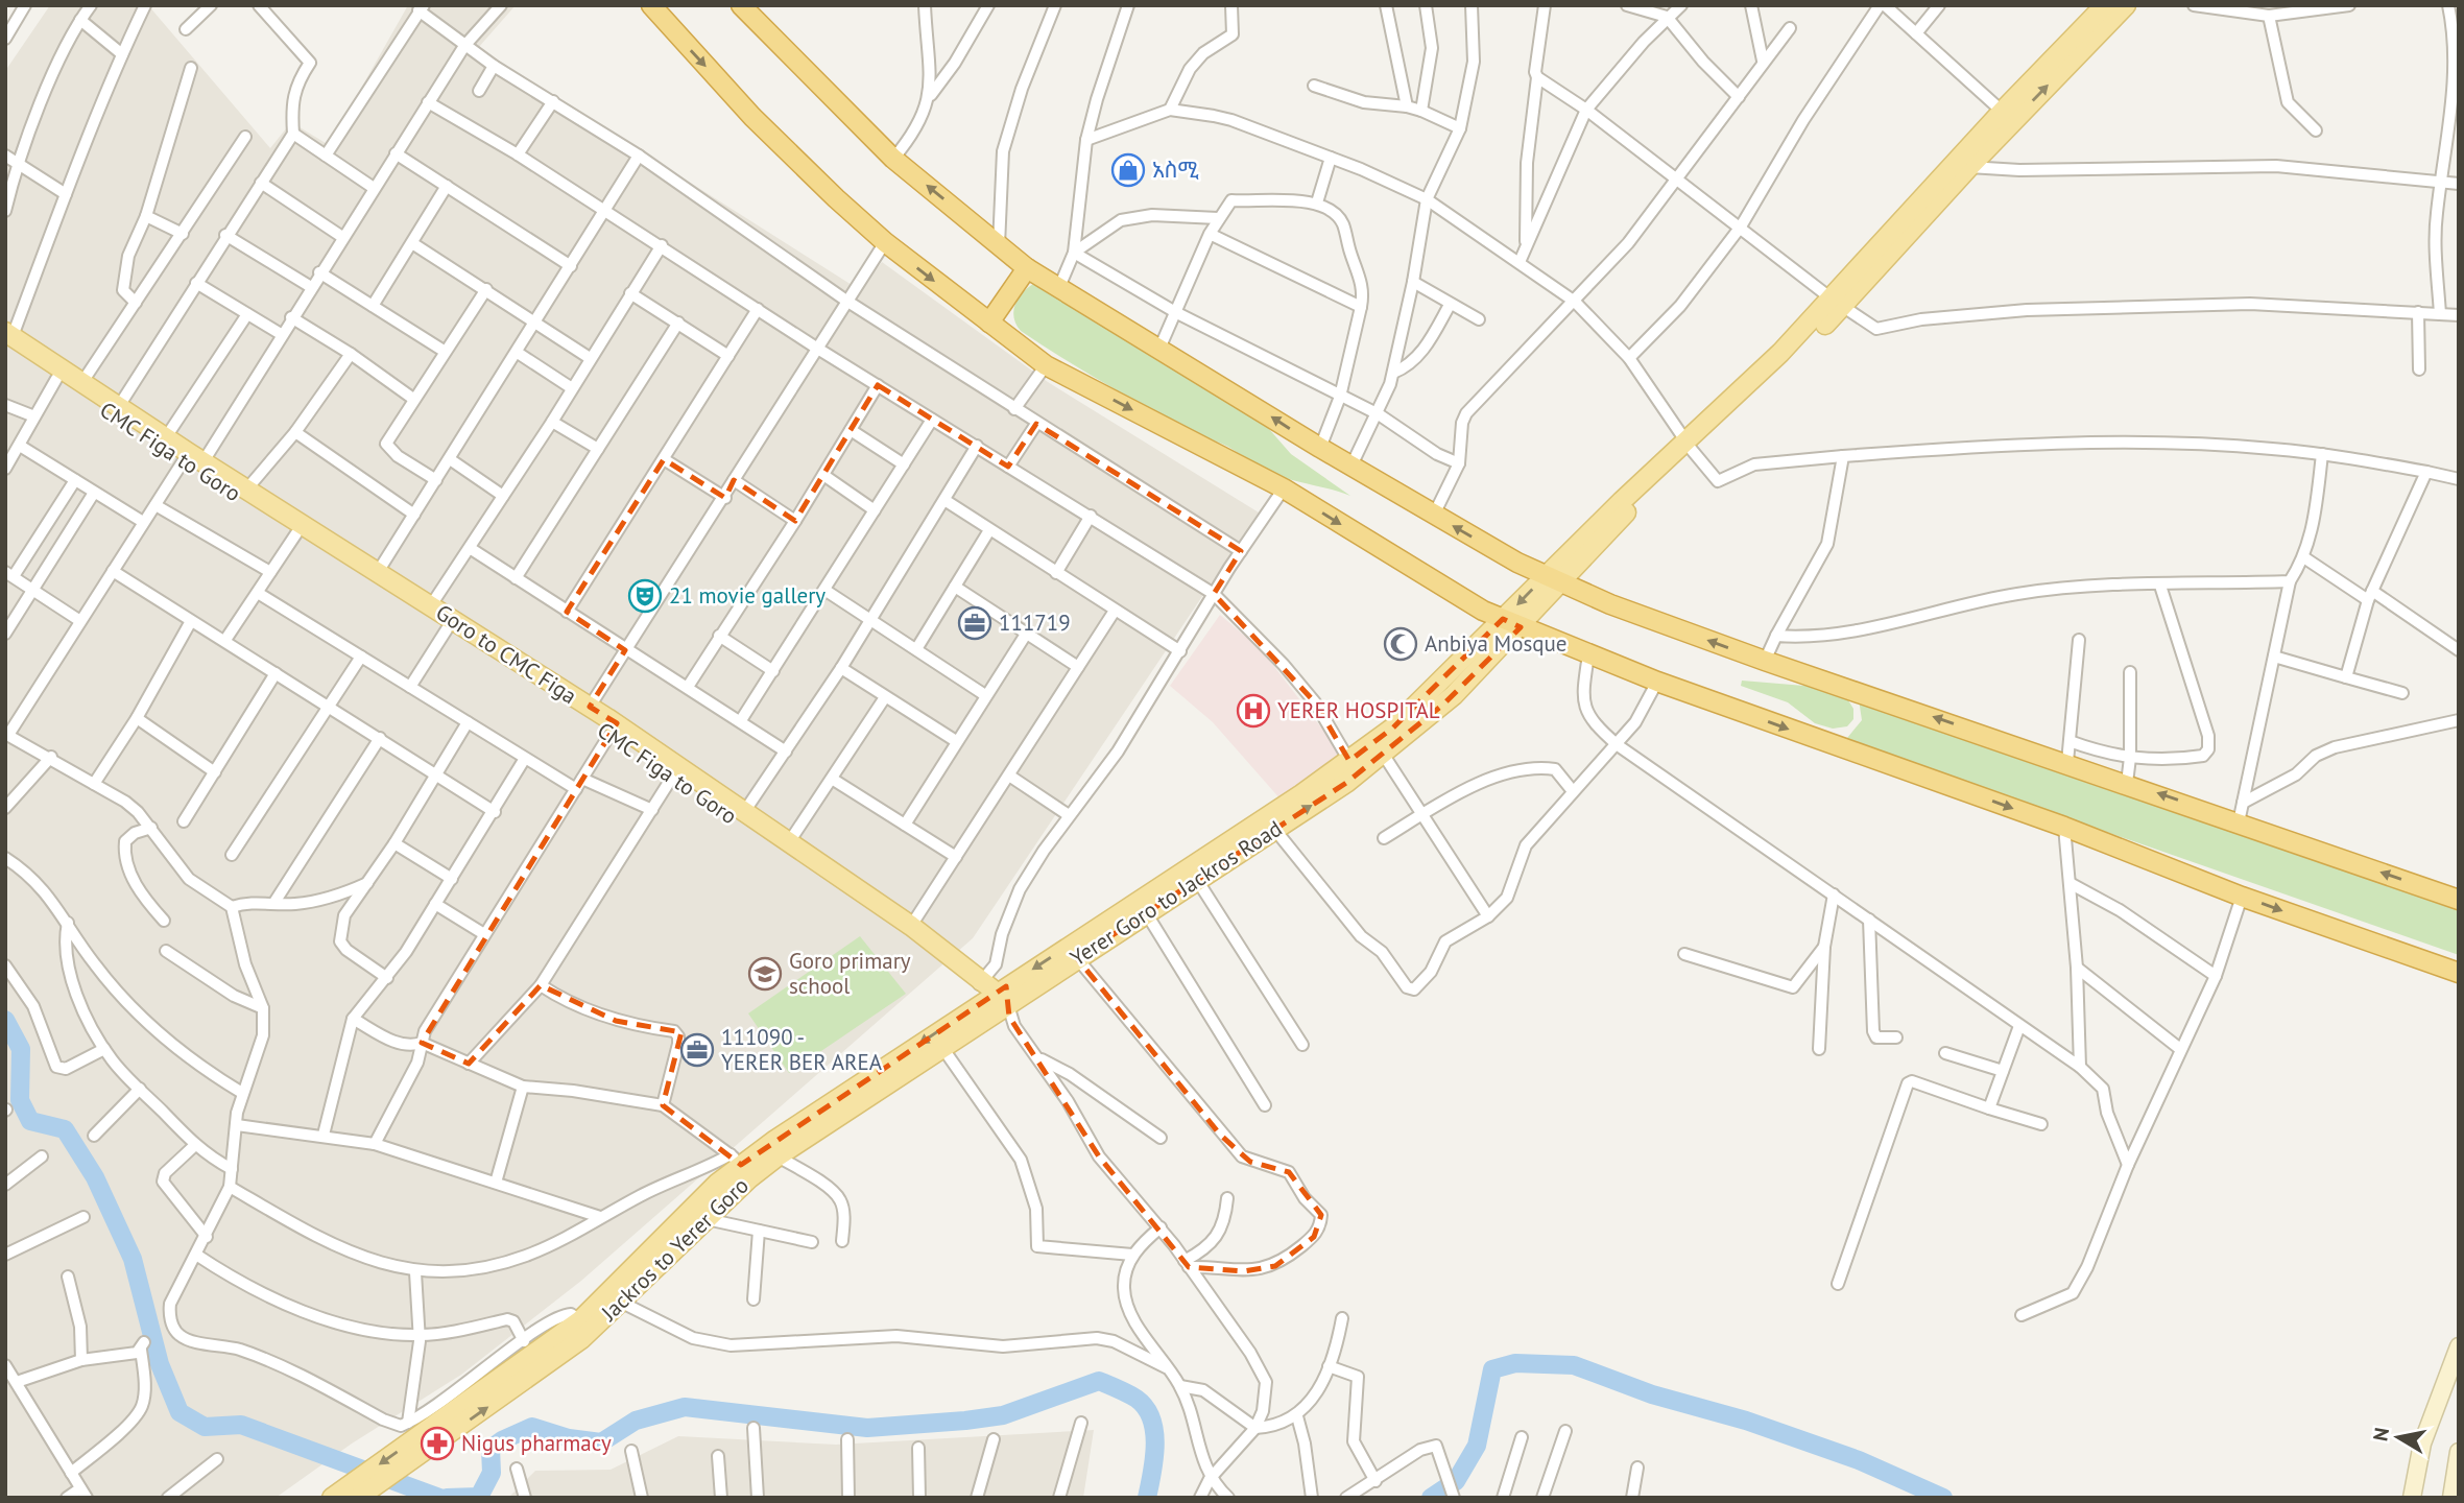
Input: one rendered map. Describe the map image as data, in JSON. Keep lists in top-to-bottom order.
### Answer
{
  "streets": {
    "main road": [
      "CMC Figa to Goro",
      "Goro to CMC Figa",
      "Yerer Goro to Jackros Road",
      "Jackros to Yerer Goro"
    ]
  },
  "crossings": [
    ["CMC Figa to Goro", "Goro to CMC Figa"],
    ["CMC Figa to Goro", "Yerer Goro to Jackros Road"],
    ["CMC Figa to Goro", "Jackros to Yerer Goro"],
    ["Goro to CMC Figa", "Yerer Goro to Jackros Road"],
    ["Goro to CMC Figa", "Jackros to Yerer Goro"],
    ["Yerer Goro to Jackros Road", "Jackros to Yerer Goro"]
  ],
  "places": {
    "shop": ["አስሚ"],
    "theatre": ["21 movie gallery"],
    "office": ["111719", "111090 - YERER BER AREA"],
    "mosque": ["Anbiya Mosque"],
    "hospital": ["YERER HOSPITAL"],
    "school or university": ["Goro primary school"],
    "pharmacy": ["Nigus pharmacy"]
  },
  "north": "left"
}
